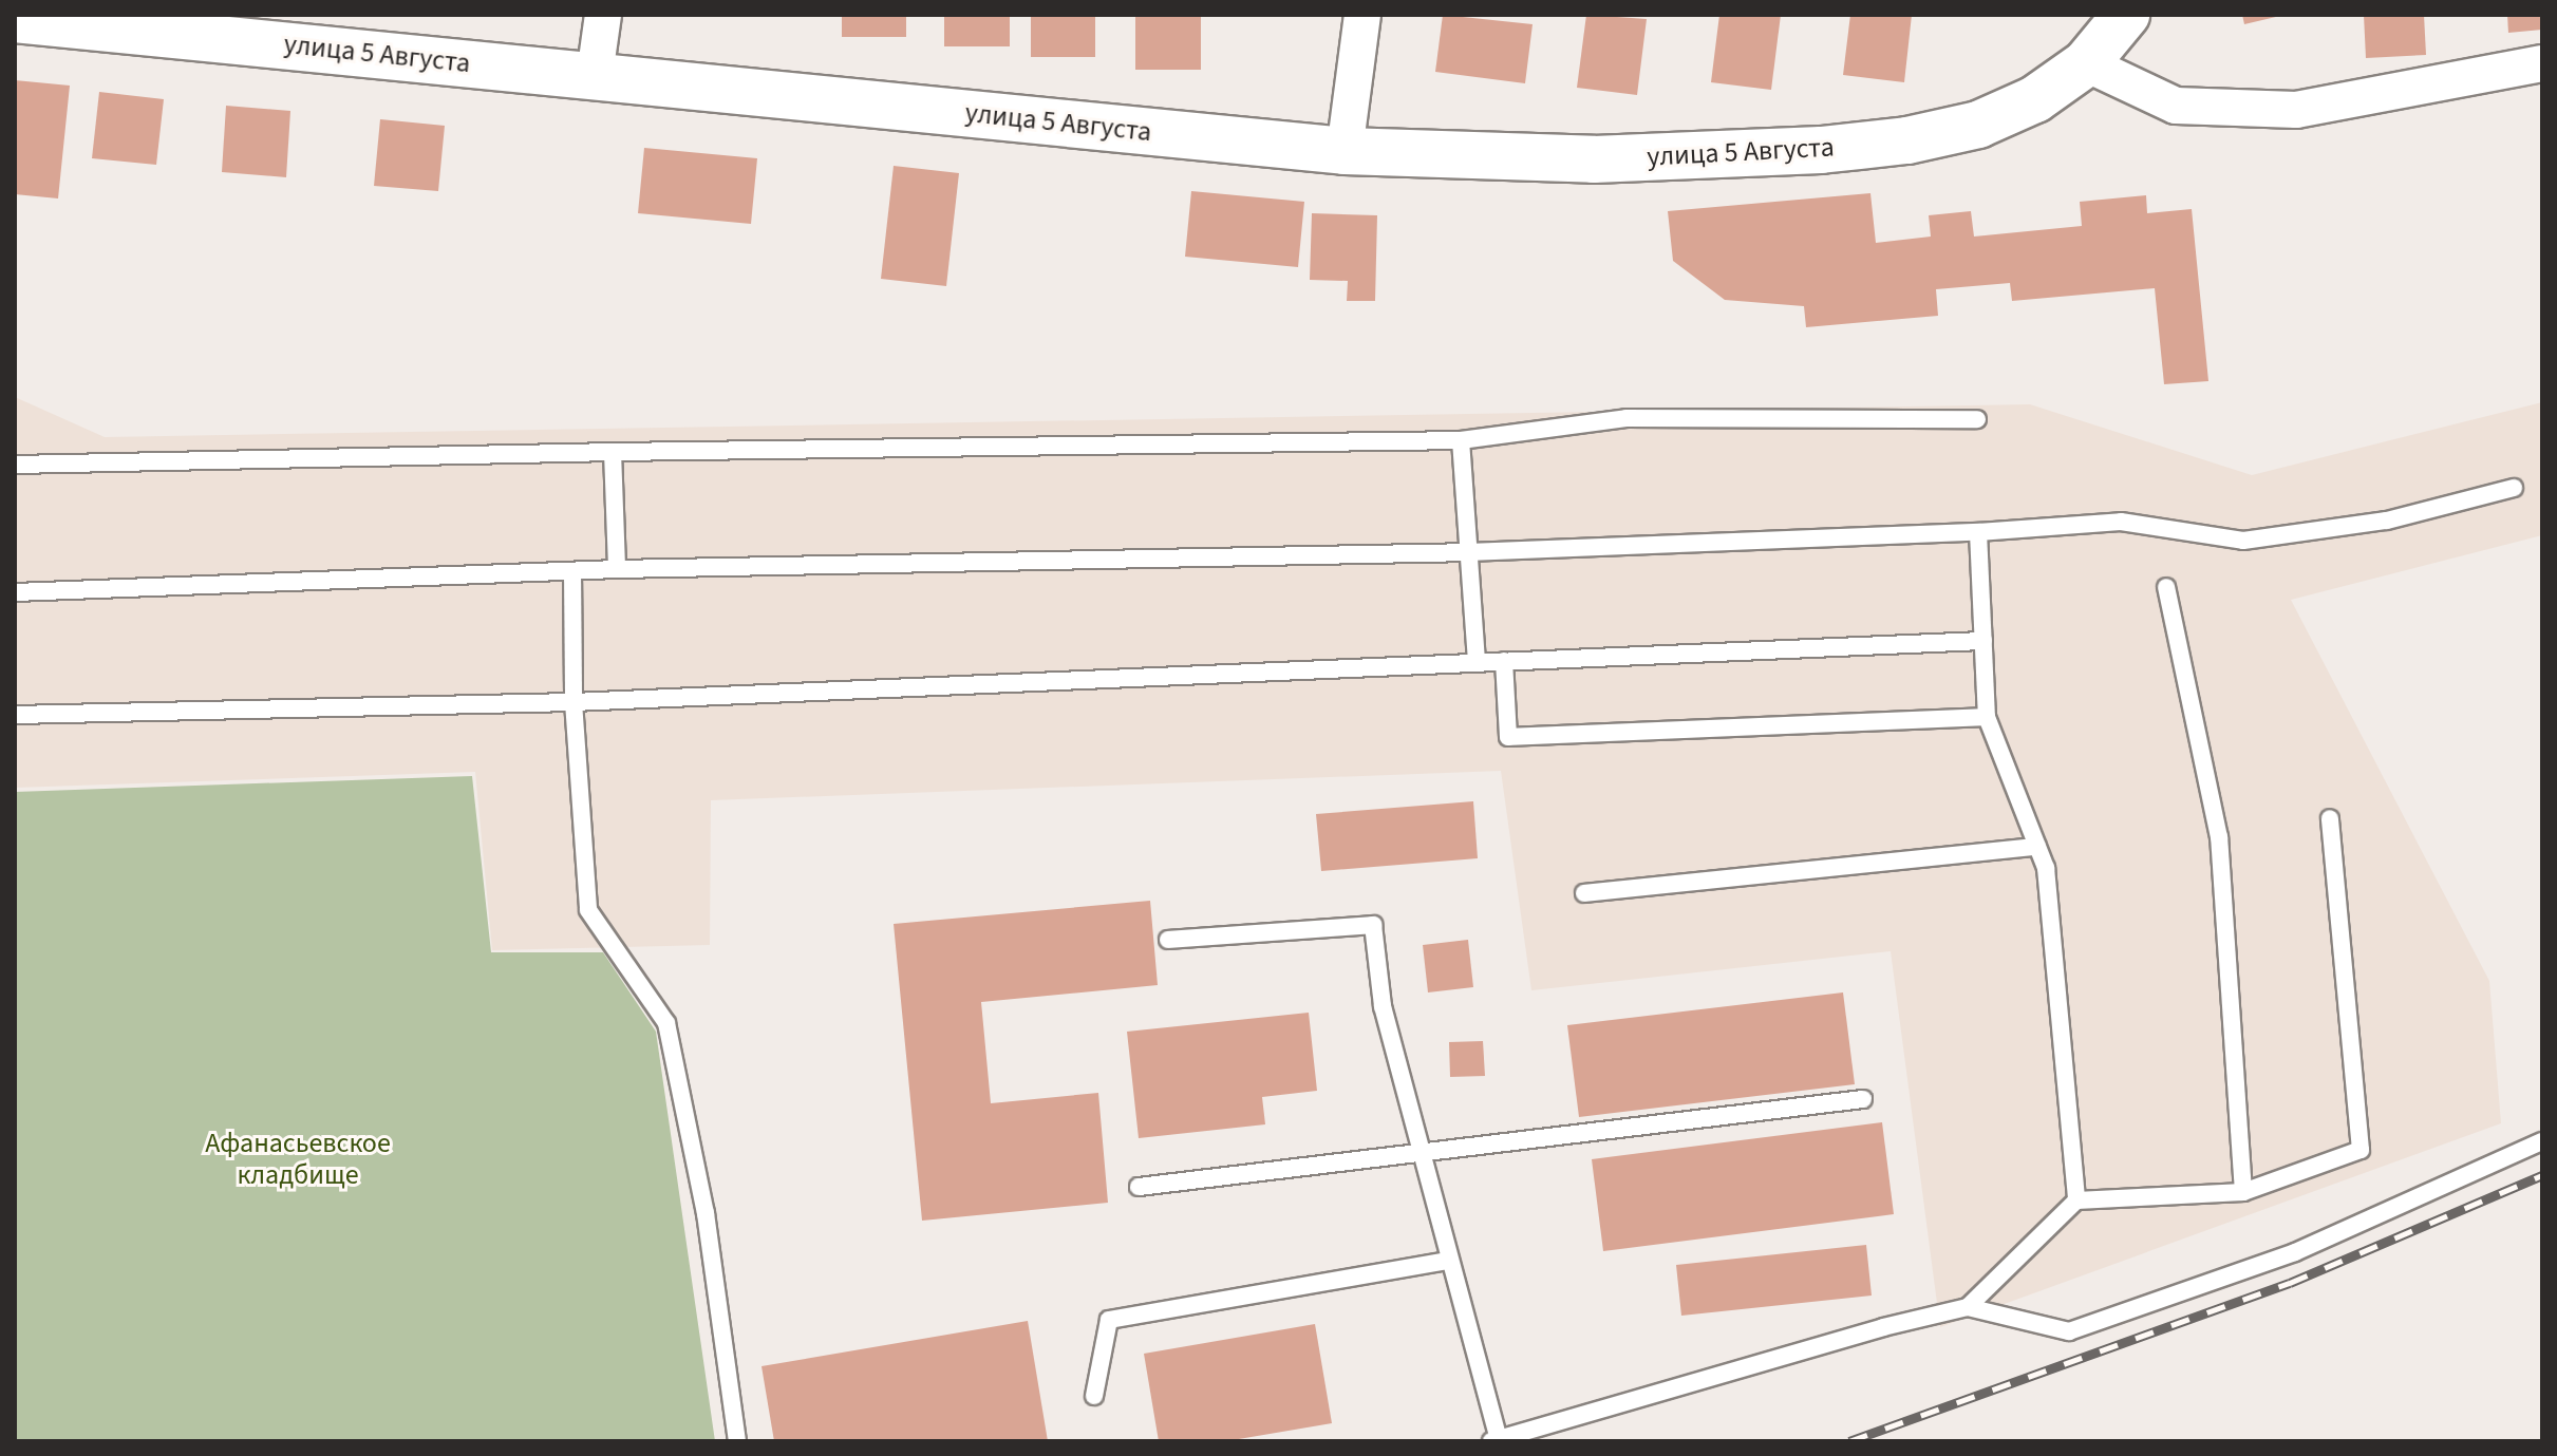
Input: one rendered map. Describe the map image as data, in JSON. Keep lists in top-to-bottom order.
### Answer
{
  "streets": {
    "main road": ["улица 5 Августа"]
  },
  "parks": ["Афанасьевское кладбище"]
}
